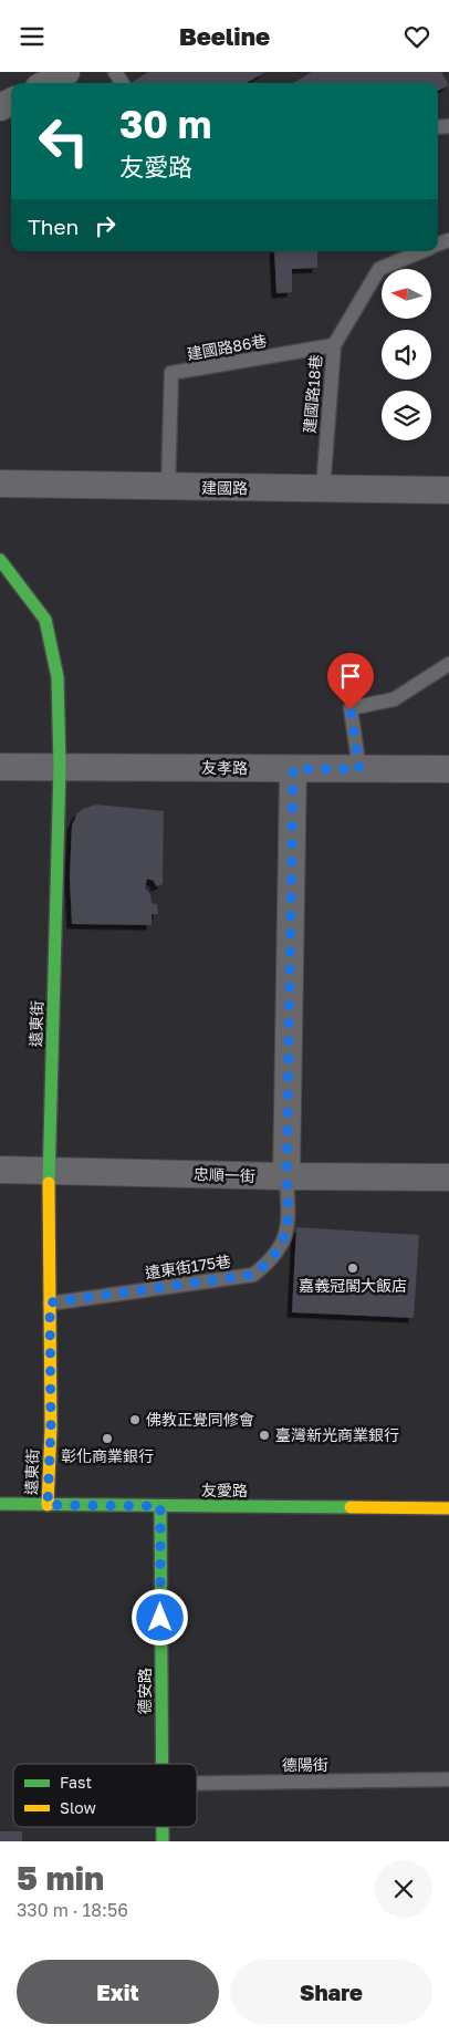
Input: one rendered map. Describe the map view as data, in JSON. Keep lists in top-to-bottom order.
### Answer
{
  "streets": {
    "street": [
      "建國路",
      "友孝路",
      "遠東街",
      "忠順一街",
      "友愛路",
      "德安路"
    ],
    "lane": [
      "建國路86巷",
      "建國路18巷",
      "遠東街175巷",
      "德陽街"
    ]
  },
  "crossings": [
    ["建國路86巷", "建國路18巷"],
    ["建國路86巷", "建國路"],
    ["建國路18巷", "建國路"],
    ["友孝路", "遠東街"],
    ["遠東街", "忠順一街"],
    ["遠東街", "遠東街175巷"],
    ["遠東街", "友愛路"],
    ["忠順一街", "遠東街175巷"],
    ["友愛路", "德安路"]
  ],
  "places": [
    "嘉義冠閣大飯店",
    "佛教正覺同修會",
    "臺灣新光商業銀行",
    "彰化商業銀行"
  ],
  "legend": ["Fast", "Slow"],
  "north": "left",
  "page": {
    "header": "Beeline",
    "turn": ["30 m", "友愛路"],
    "then": "Then",
    "heading": ["5 min", "330 m · 18:56"],
    "buttons": ["Exit", "Share"]
  }
}
